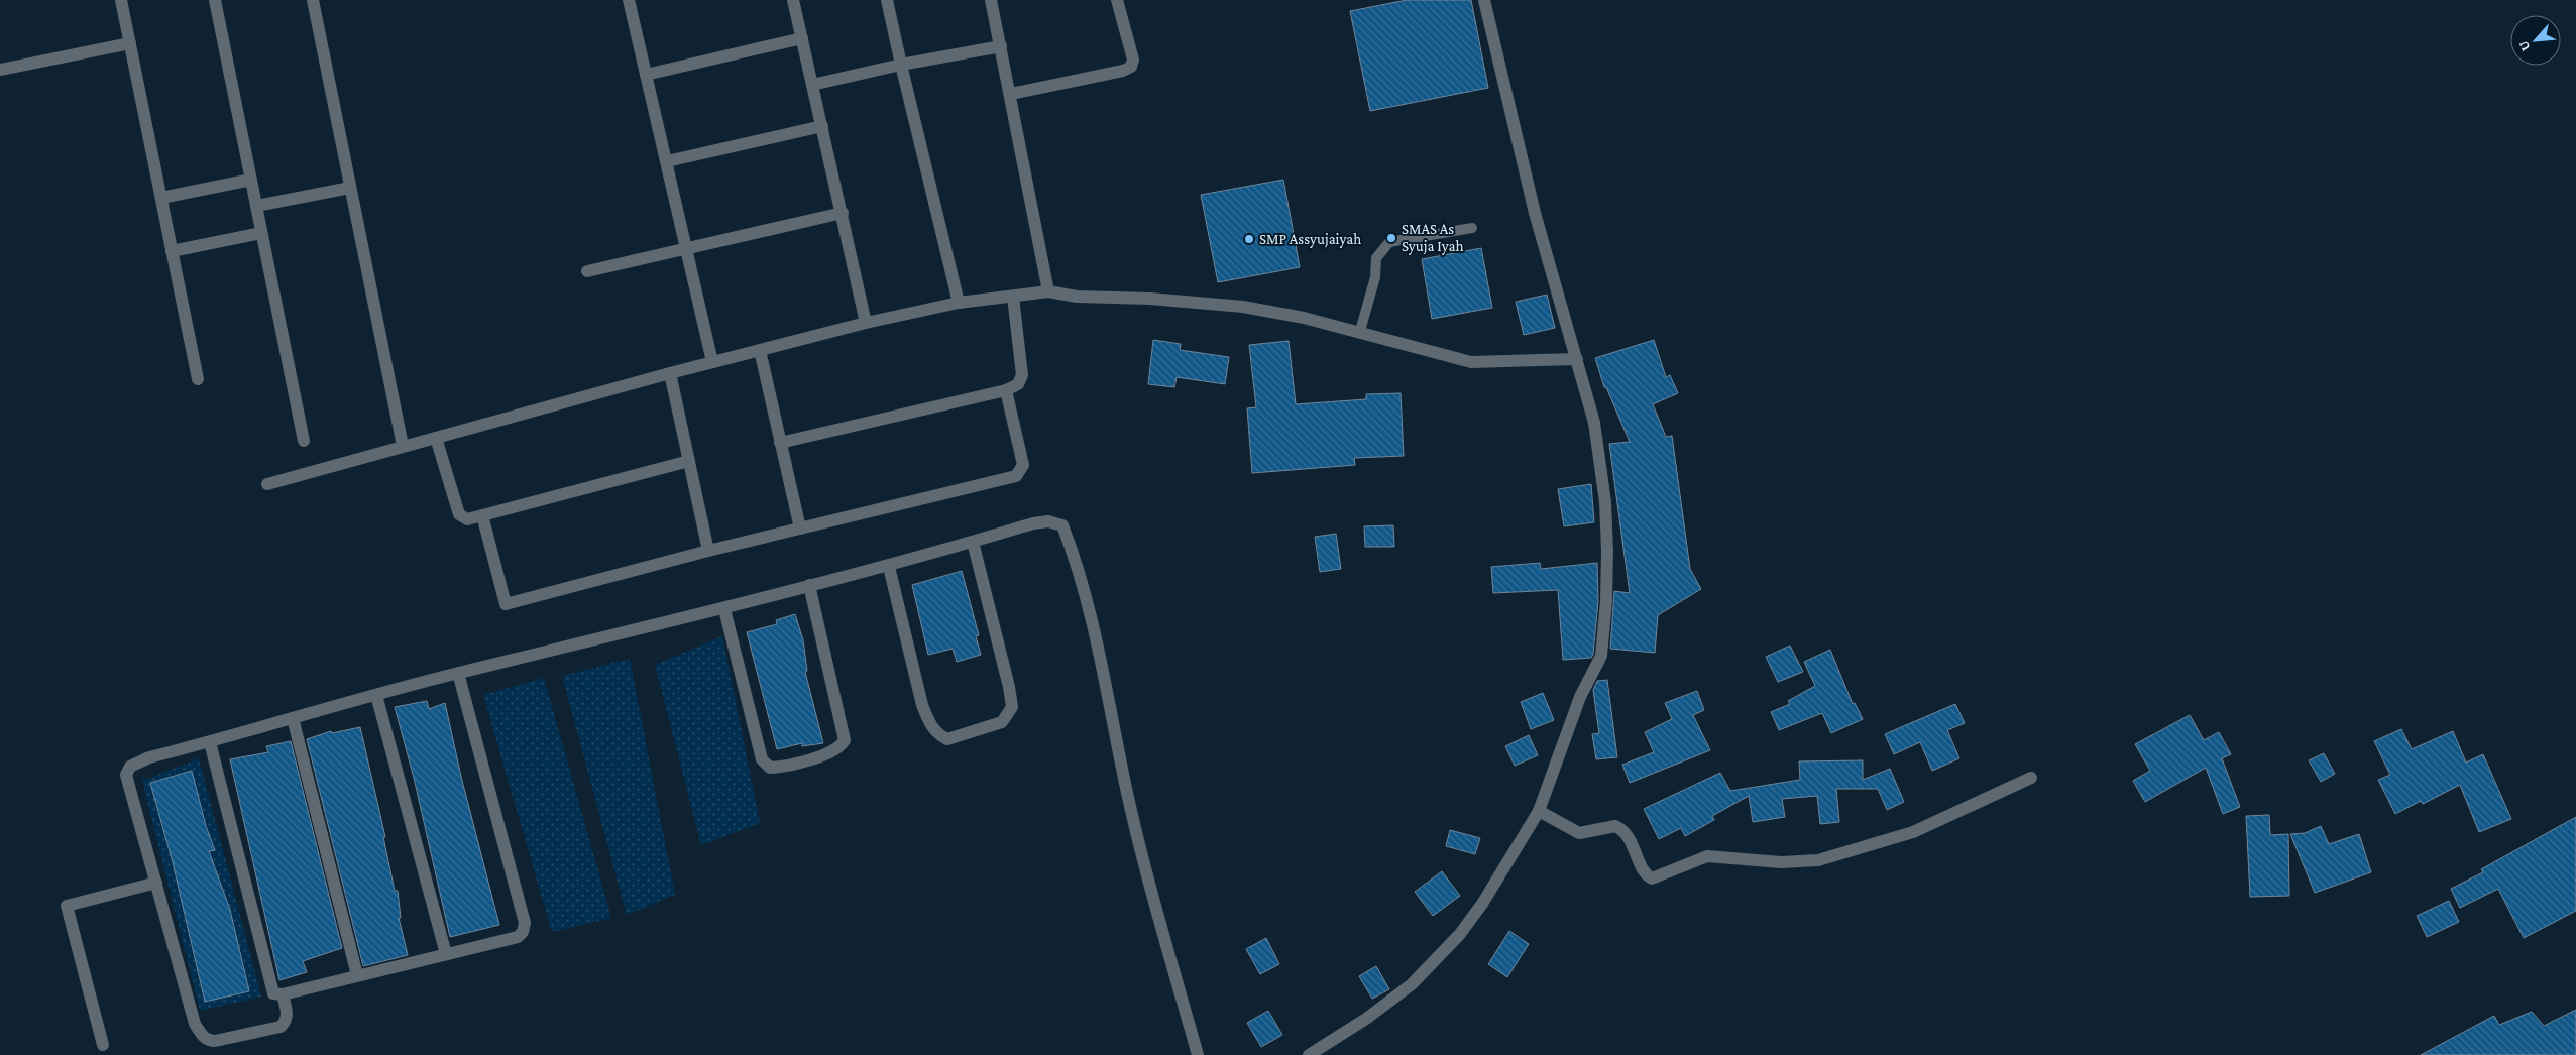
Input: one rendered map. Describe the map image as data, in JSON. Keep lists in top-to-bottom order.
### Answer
{
  "places": ["SMAS As Syuja Iyah", "SMP Assyujaiyah"],
  "north": "bottom left"
}
